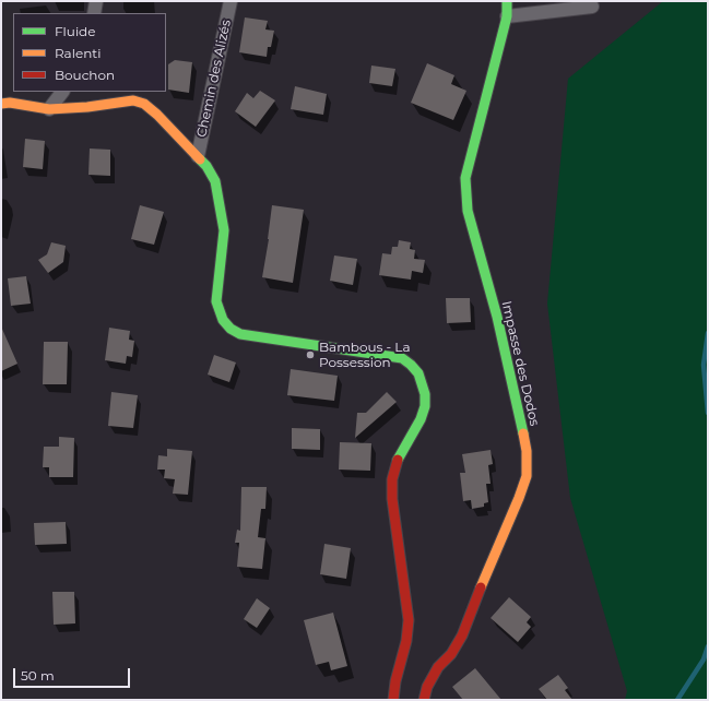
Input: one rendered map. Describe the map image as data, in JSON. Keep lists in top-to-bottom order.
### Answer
{
  "streets": {
    "main road": ["Impasse des Dodos"],
    "street": ["Chemin des Alizés"]
  },
  "places": ["Bambous - La Possession"],
  "legend": ["Fluide", "Ralenti", "Bouchon"],
  "scale_bar": "50 m"
}
